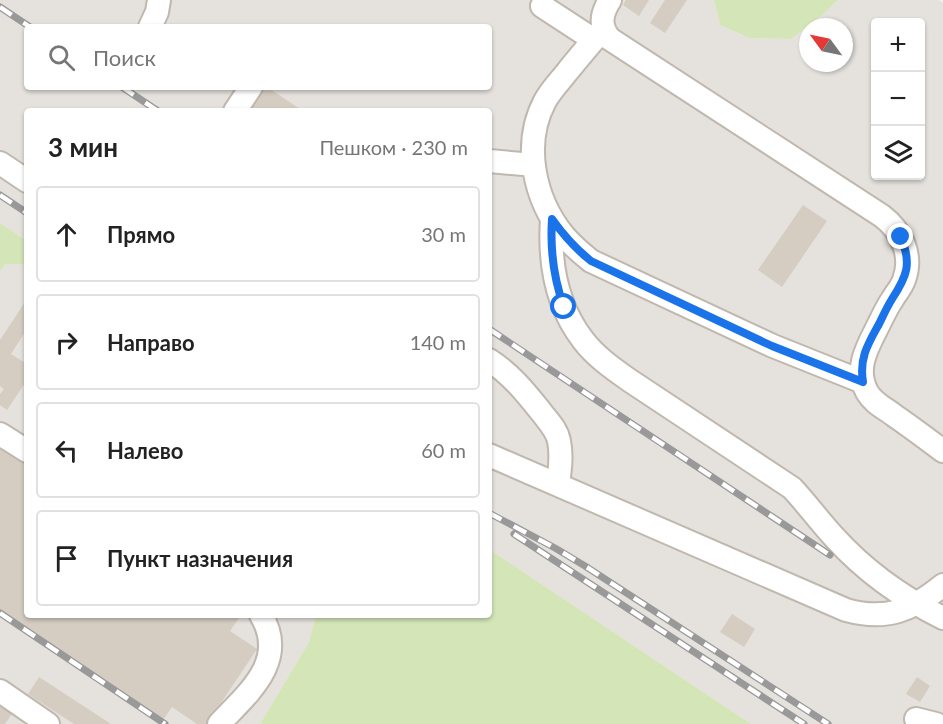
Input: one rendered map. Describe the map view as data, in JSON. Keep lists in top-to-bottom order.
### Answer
{
  "north": "top left",
  "page": {
    "map_buttons": ["+", "−"],
    "search": "Поиск",
    "heading": ["3 мин", "Пешком · 230 m"],
    "list": [
      ["Прямо", "30 m"],
      ["Направо", "140 m"],
      ["Налево", "60 m"],
      "Пункт назначения"
    ]
  }
}
